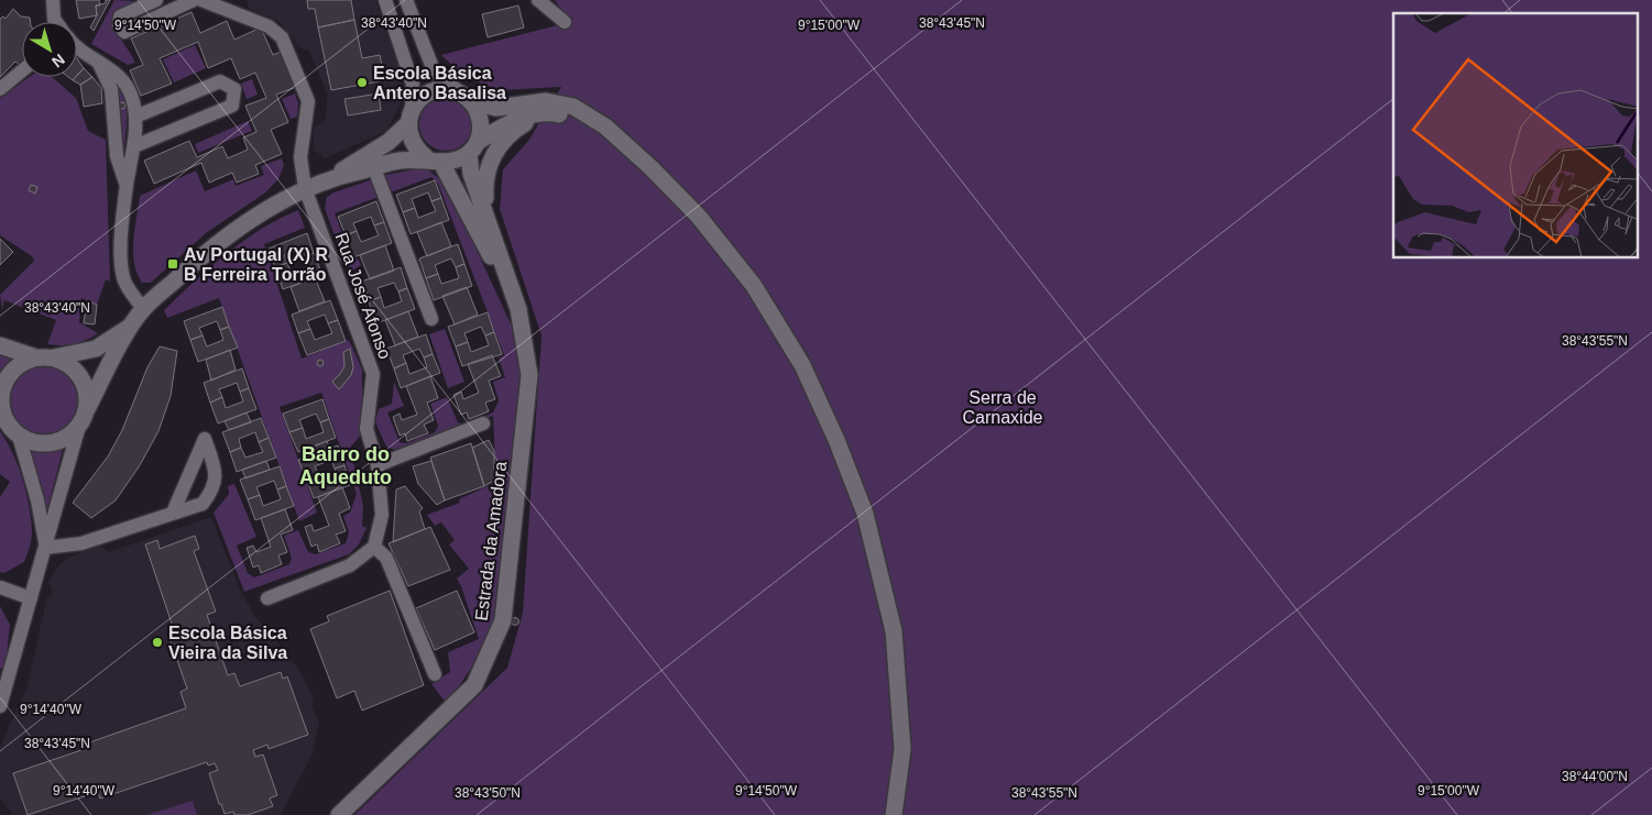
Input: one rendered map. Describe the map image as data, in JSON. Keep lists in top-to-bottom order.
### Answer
{
  "streets": {
    "street": ["Rua José Afonso", "Estrada da Amadora"]
  },
  "districts": ["Bairro do Aqueduto"],
  "parks": ["Serra de Carnaxide"],
  "places": {
    "other": ["Escola Básica Antero Basalisa", "Escola Básica Vieira da Silva"],
    "transit": ["Av Portugal (X) R B Ferreira Torrão"]
  },
  "north": "bottom right",
  "coordinates": [
    "38°43'40\"N",
    "38°43'45\"N",
    "9°15'00\"W",
    "9°14'50\"W",
    "38°43'55\"N",
    "9°14'40\"W",
    "38°44'00\"N",
    "38°43'50\"N"
  ]
}
